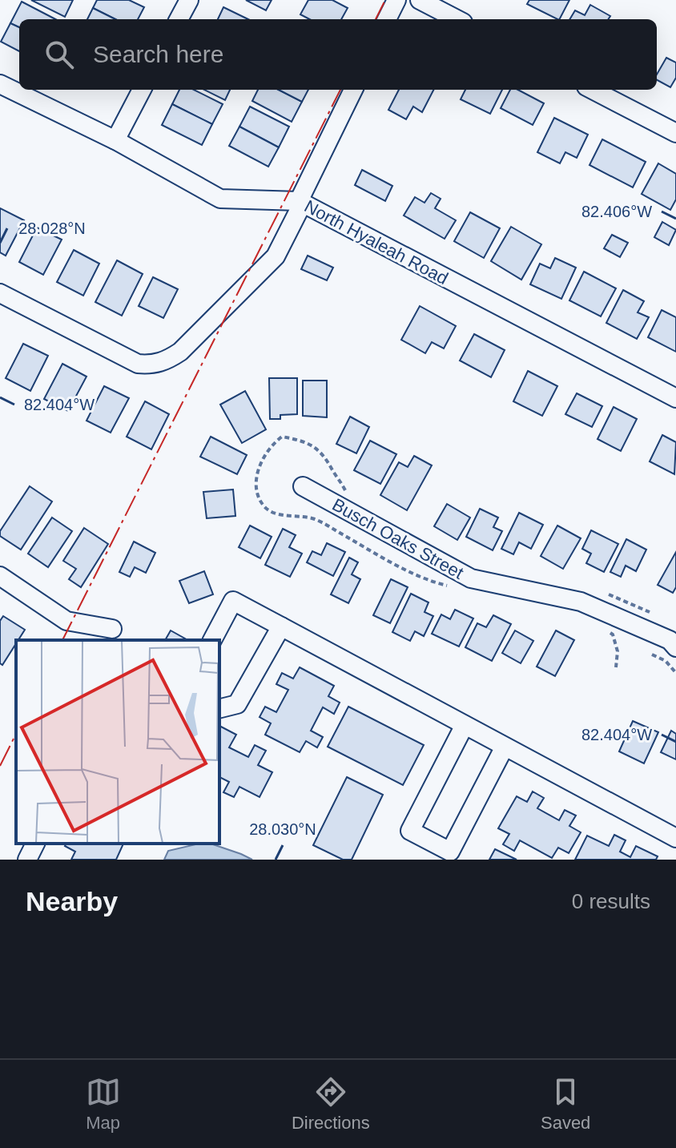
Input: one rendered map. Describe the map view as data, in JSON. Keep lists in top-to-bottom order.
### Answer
{
  "streets": {
    "street": ["North Hyaleah Road", "Busch Oaks Street"]
  },
  "page": {
    "search": "Search here",
    "heading": ["Nearby", "0 results"],
    "nav": ["Map", "Directions", "Saved"]
  },
  "coordinates": [
    "82.406°W",
    "28.028°N",
    "82.404°W",
    "28.030°N"
  ]
}
